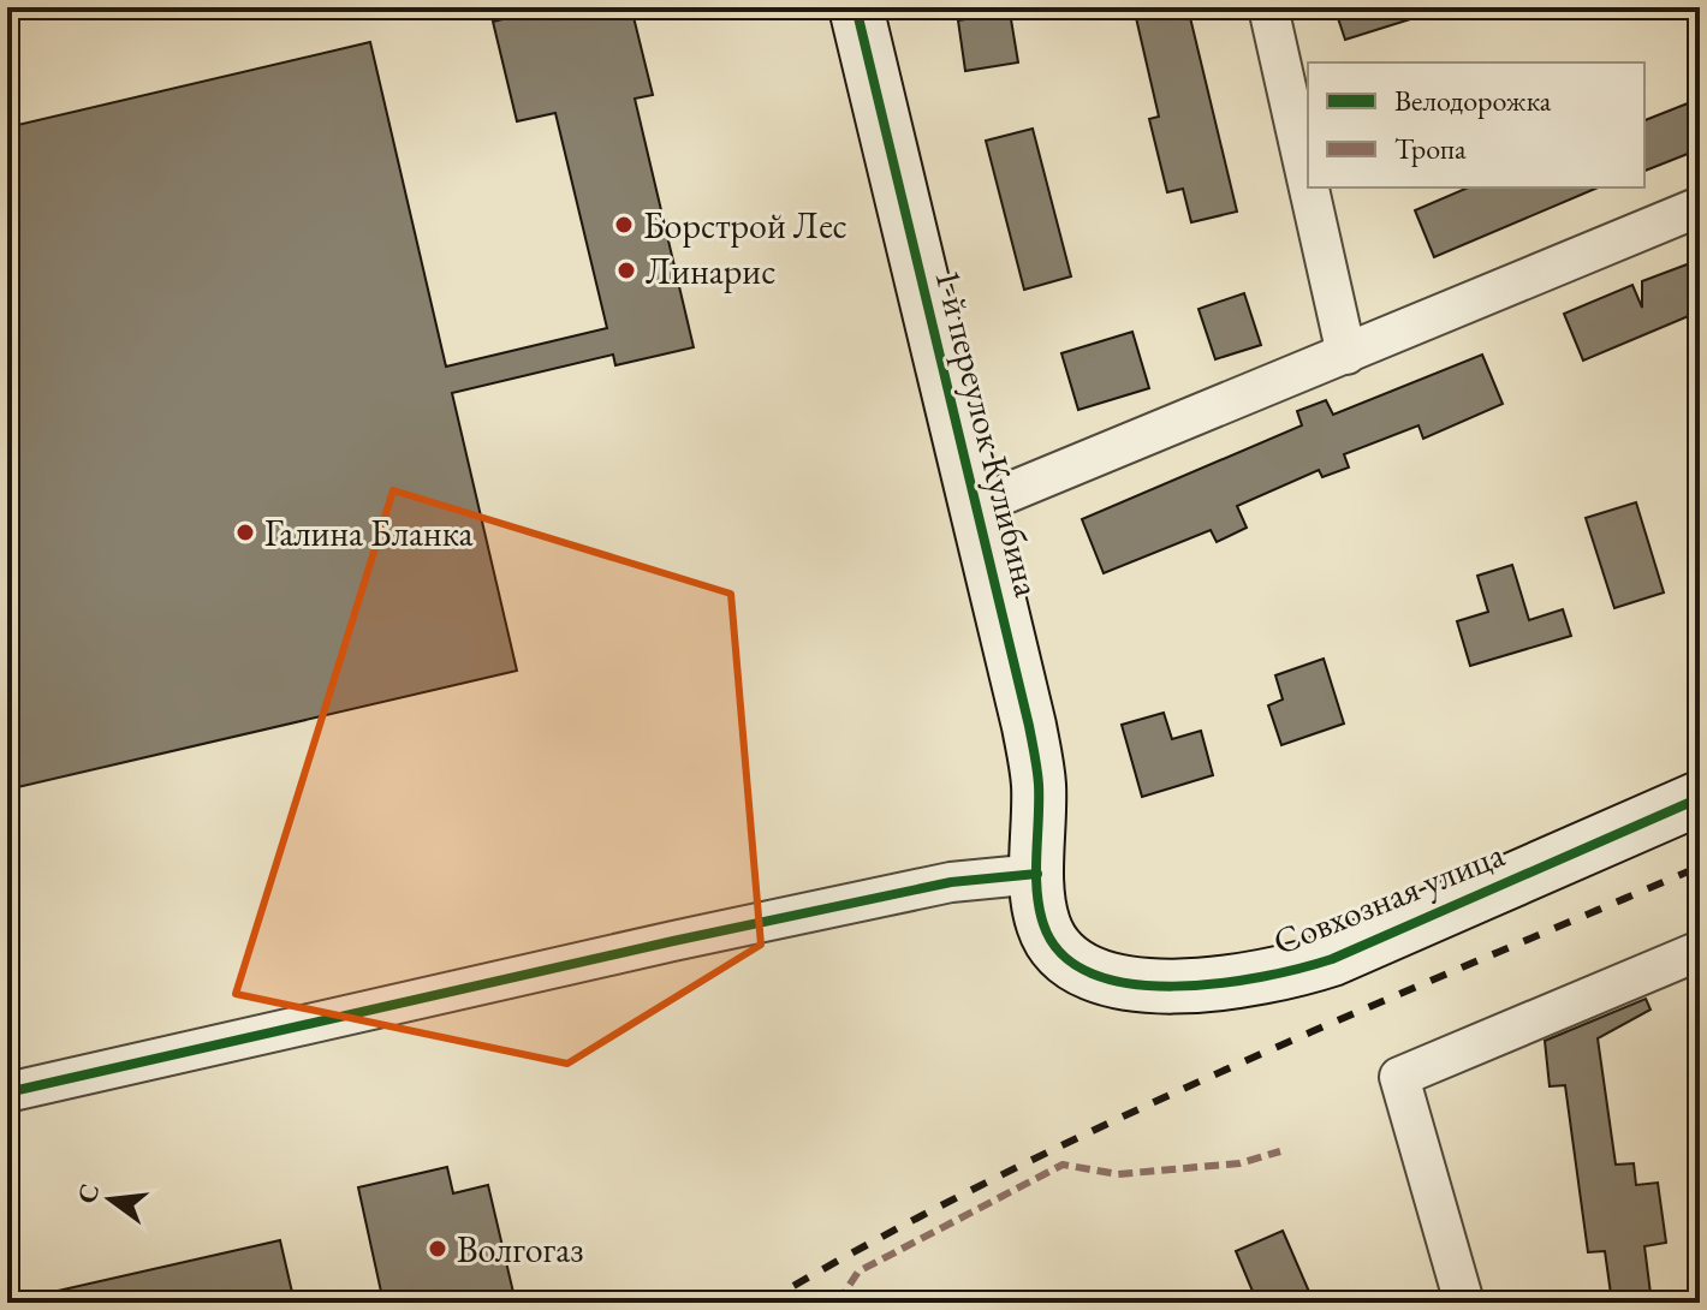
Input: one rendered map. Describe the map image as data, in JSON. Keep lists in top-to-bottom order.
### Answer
{
  "streets": {
    "street": ["1-й переулок Кулибина", "Совхозная улица"]
  },
  "crossings": [
    ["1-й переулок Кулибина", "Совхозная улица"]
  ],
  "places": [
    "Борстрой Лес",
    "Линарис",
    "Галина Бланка",
    "Волгогаз"
  ],
  "legend": ["Велодорожка", "Тропа"],
  "north": "left"
}
